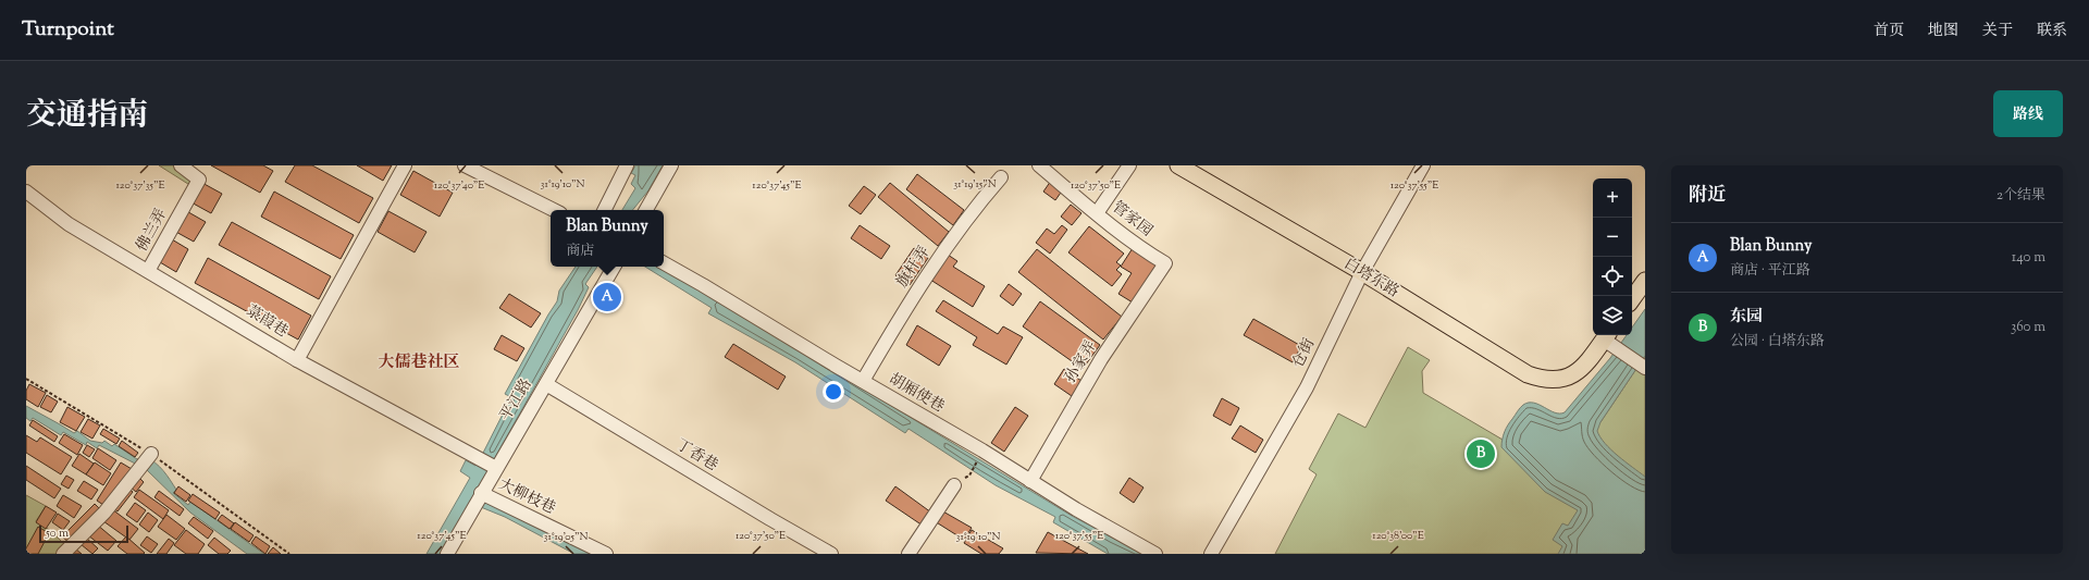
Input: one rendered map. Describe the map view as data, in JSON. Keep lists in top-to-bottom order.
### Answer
{
  "streets": {
    "main road": ["白塔东路"],
    "street": [
      "管家园",
      "佛兰弄",
      "旗杆弄",
      "菉葭巷",
      "仓街",
      "孙家弄",
      "胡厢使巷",
      "平江路",
      "丁香巷",
      "大柳枝巷"
    ]
  },
  "crossings": [
    ["管家园", "孙家弄"],
    ["佛兰弄", "菉葭巷"],
    ["旗杆弄", "胡厢使巷"],
    ["白塔东路", "仓街"],
    ["菉葭巷", "平江路"],
    ["孙家弄", "胡厢使巷"],
    ["平江路", "丁香巷"],
    ["平江路", "大柳枝巷"]
  ],
  "districts": ["大儒巷社区"],
  "scale_bar": "50 m",
  "page": {
    "header": "Turnpoint",
    "nav": [
      "首页",
      "地图",
      "关于",
      "联系"
    ],
    "title": "交通指南",
    "buttons": "路线",
    "heading": ["附近", "2个结果"],
    "map_buttons": ["+", "−"],
    "popup": ["Blan Bunny", "商店"],
    "list": [
      {
        "mark": "A",
        "name": "Blan Bunny",
        "note": "商店 · 平江路",
        "value": "140 m"
      },
      {
        "mark": "B",
        "name": "东园",
        "note": "公园 · 白塔东路",
        "value": "360 m"
      }
    ],
    "pins": ["A", "B"],
    "scale": "50 m"
  },
  "coordinates": [
    "31°19'10\"N",
    "31°19'15\"N",
    "120°37'35\"E",
    "120°37'40\"E",
    "120°37'45\"E",
    "120°37'50\"E",
    "120°37'55\"E",
    "120°38'00\"E",
    "31°19'05\"N"
  ]
}
